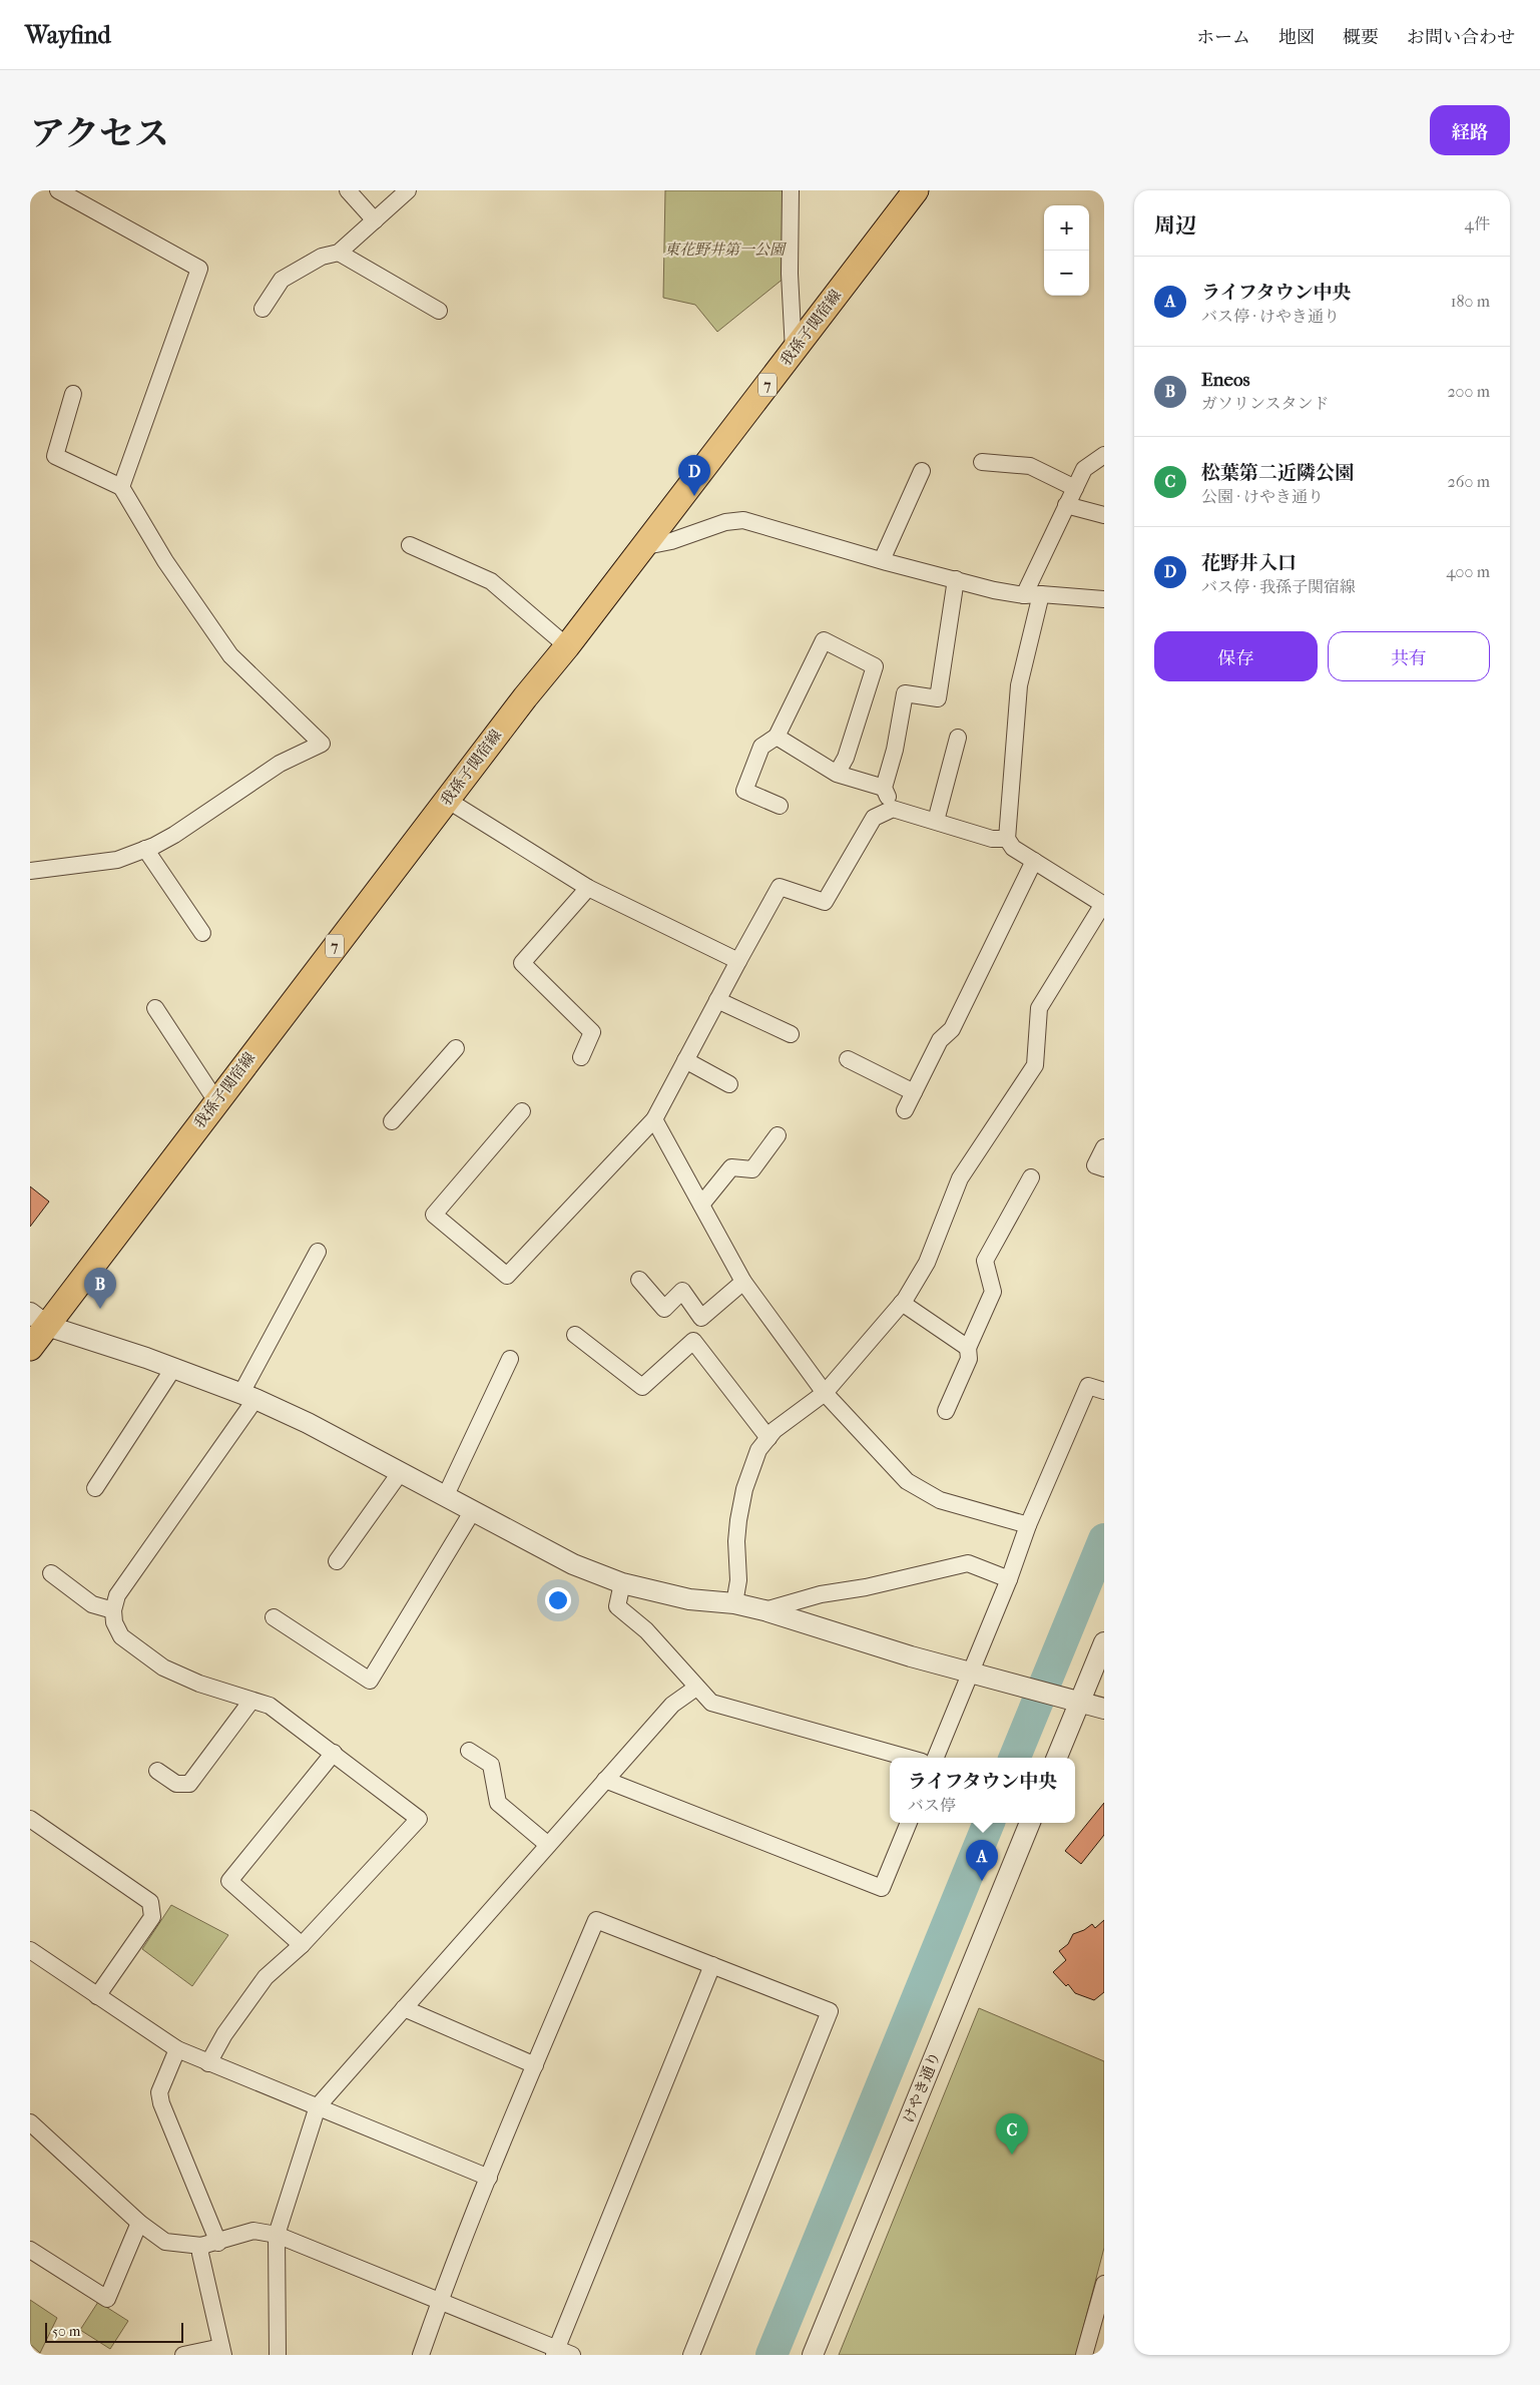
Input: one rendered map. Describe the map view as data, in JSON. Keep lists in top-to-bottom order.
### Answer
{
  "streets": {
    "main road": ["我孫子関宿線", "7"],
    "street": ["けやき通り"]
  },
  "parks": ["東花野井第一公園"],
  "scale_bar": "50 m",
  "page": {
    "header": "Wayfind",
    "nav": [
      "ホーム",
      "地図",
      "概要",
      "お問い合わせ"
    ],
    "title": "アクセス",
    "buttons": [
      "経路",
      ["保存", "共有"]
    ],
    "heading": ["周辺", "4件"],
    "map_buttons": ["+", "−"],
    "list": [
      {
        "mark": "A",
        "name": "ライフタウン中央",
        "note": "バス停 · けやき通り",
        "value": "180 m"
      },
      {
        "mark": "B",
        "name": "Eneos",
        "note": "ガソリンスタンド",
        "value": "200 m"
      },
      {
        "mark": "C",
        "name": "松葉第二近隣公園",
        "note": "公園 · けやき通り",
        "value": "260 m"
      },
      {
        "mark": "D",
        "name": "花野井入口",
        "note": "バス停 · 我孫子関宿線",
        "value": "400 m"
      }
    ],
    "pins": [
      "D",
      "B",
      "A",
      "C"
    ],
    "popup": ["ライフタウン中央", "バス停"],
    "scale": "50 m"
  }
}
